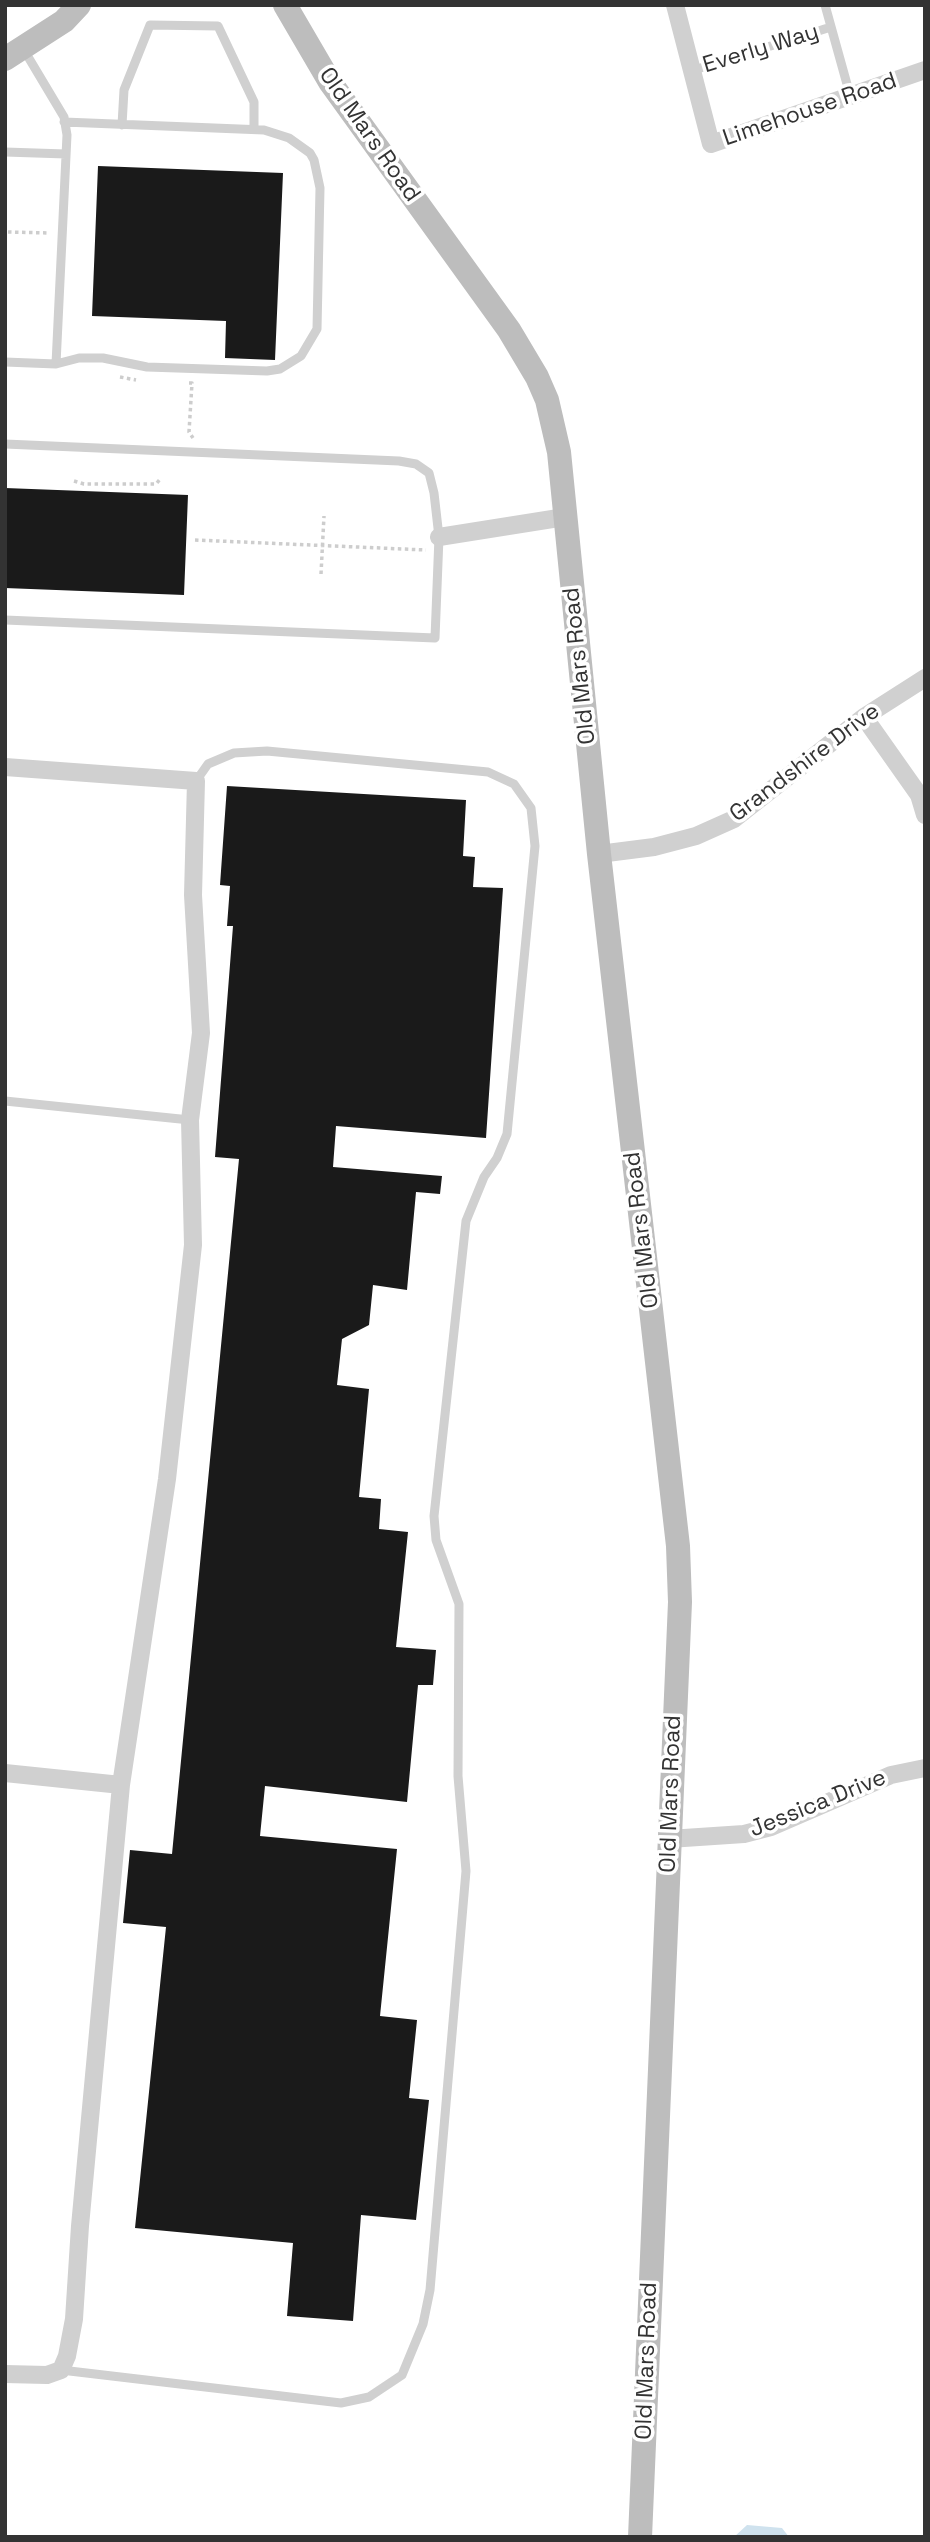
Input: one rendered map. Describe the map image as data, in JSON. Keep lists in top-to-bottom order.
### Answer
{
  "streets": {
    "street": [
      "Limehouse Road",
      "Old Mars Road",
      "Grandshire Drive",
      "Jessica Drive"
    ],
    "lane": ["Everly Way"]
  },
  "crossings": [
    ["Everly Way", "Limehouse Road"],
    ["Old Mars Road", "Grandshire Drive"],
    ["Old Mars Road", "Jessica Drive"]
  ]
}
